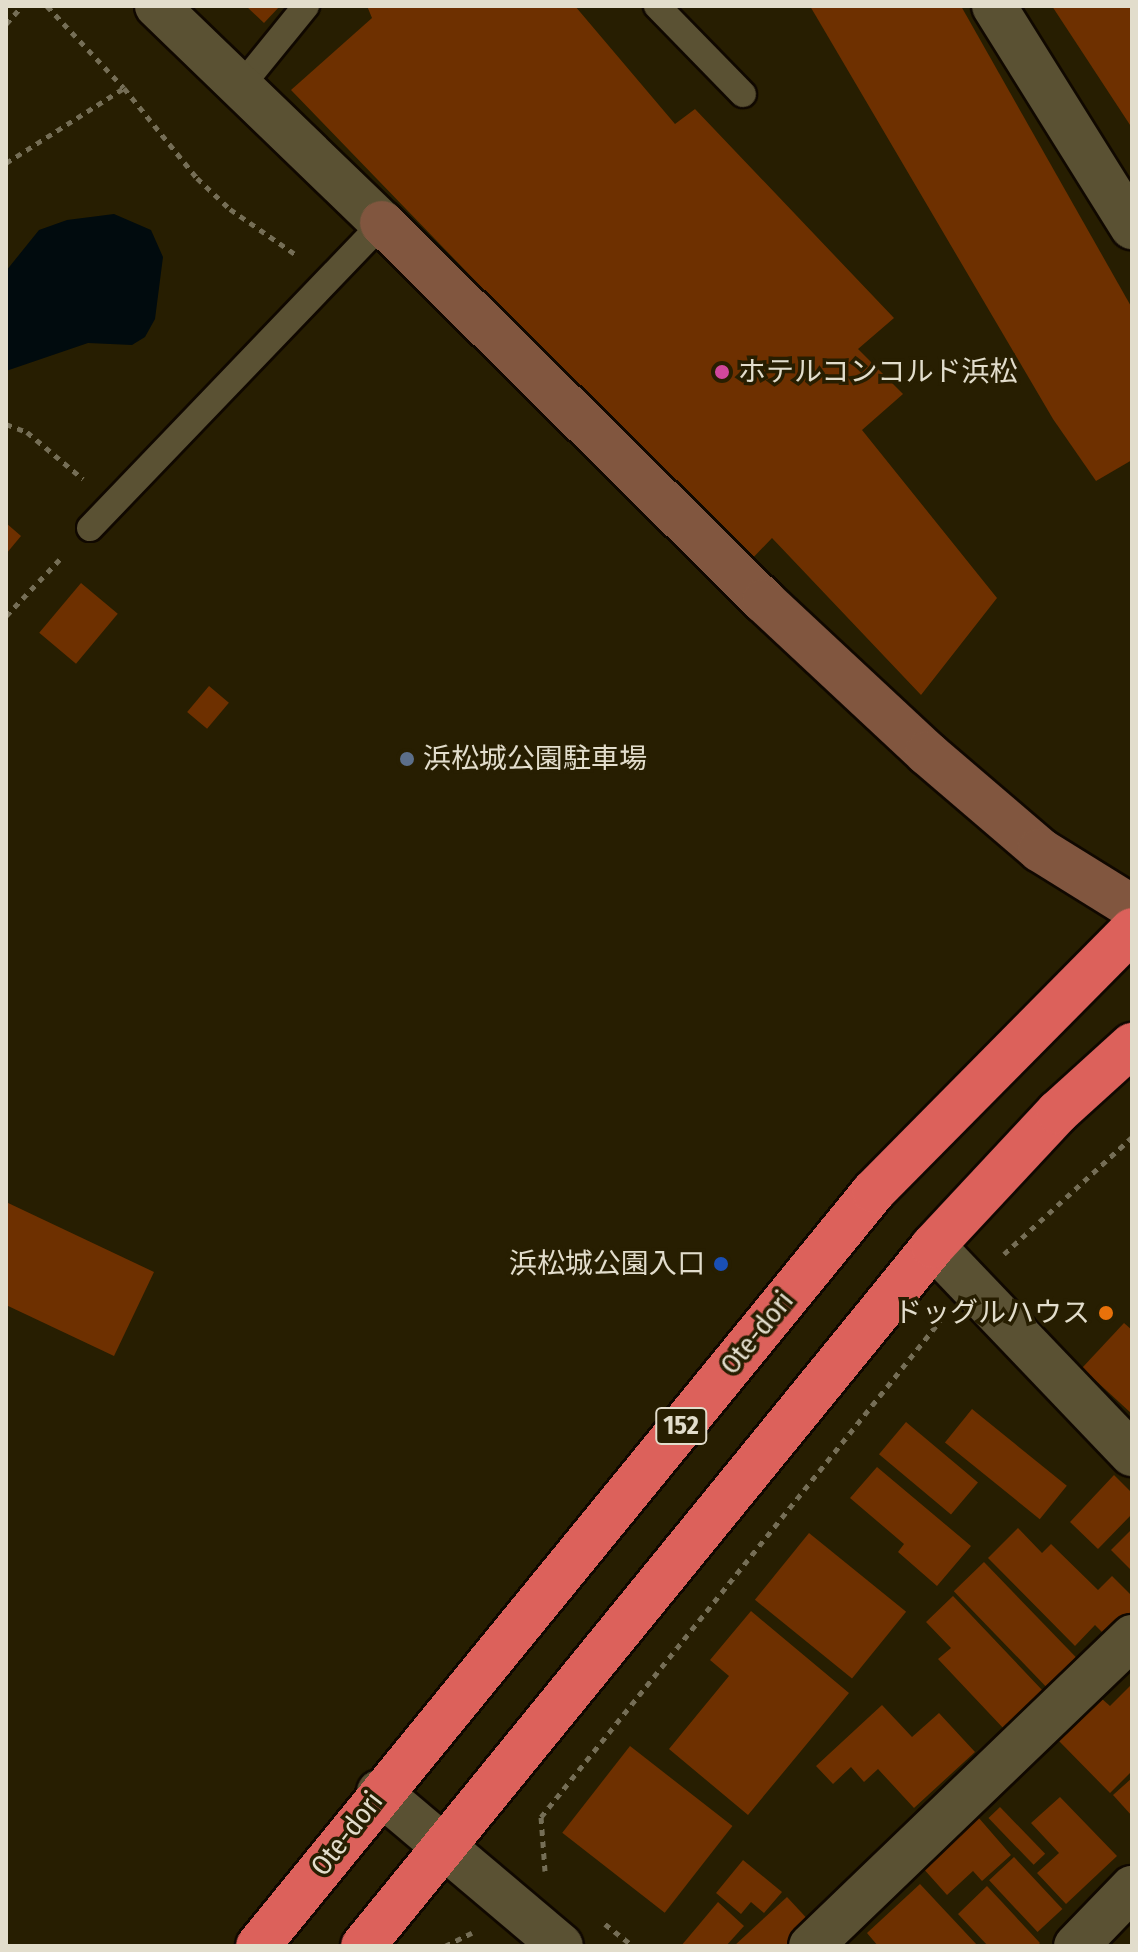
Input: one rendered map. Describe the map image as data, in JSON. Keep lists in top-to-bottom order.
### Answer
{
  "streets": {
    "highway": ["Ote-dori", "152"]
  },
  "places": [
    "ホテルコンコルド浜松",
    "浜松城公園駐車場",
    "浜松城公園入口",
    "ドッグルハウス"
  ]
}
